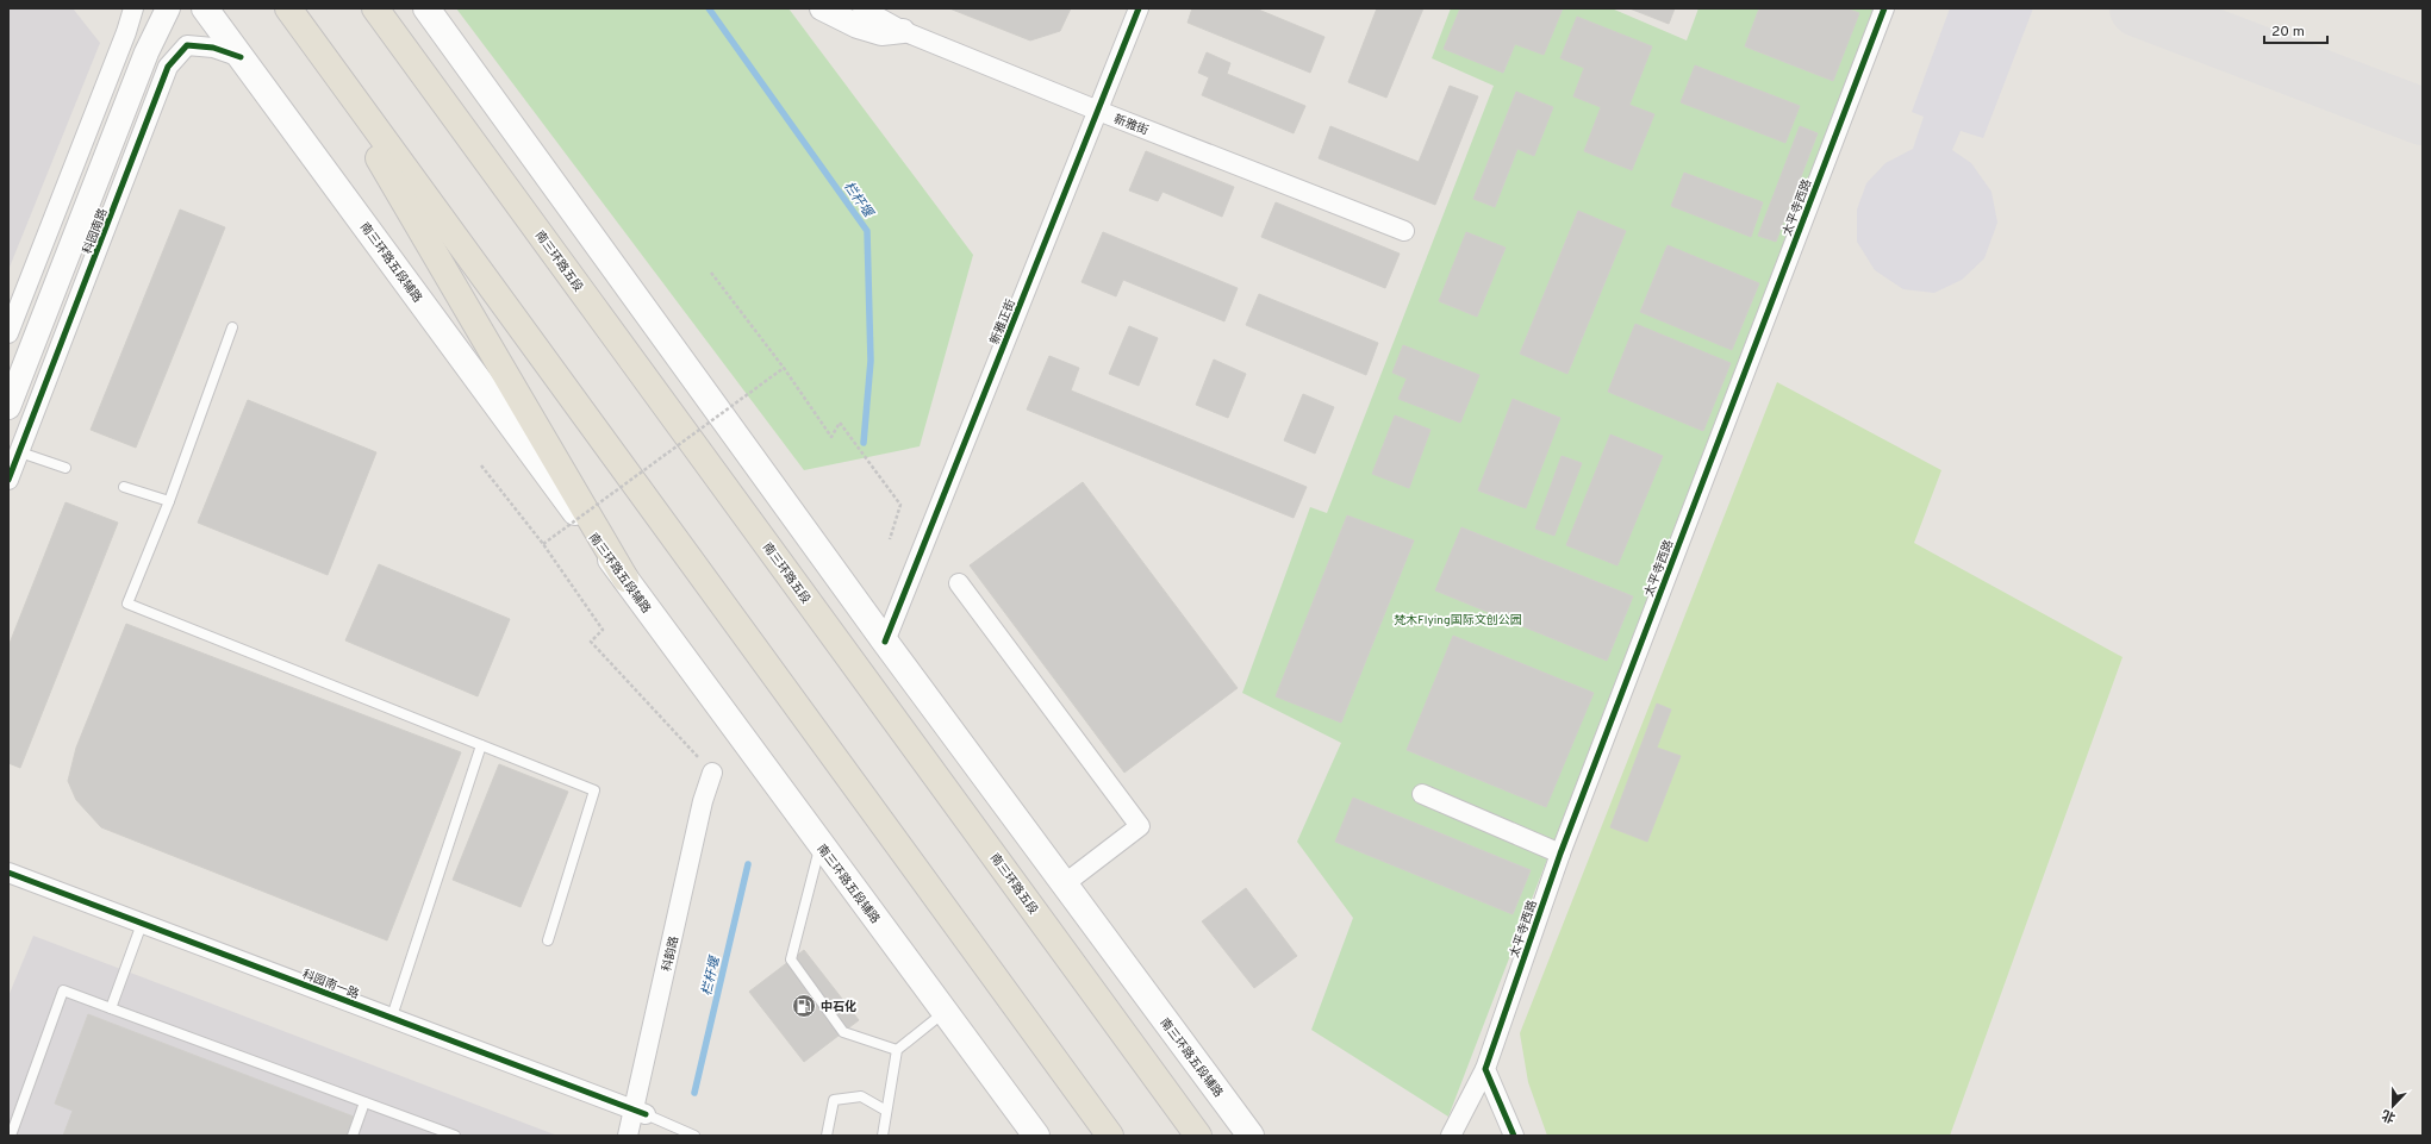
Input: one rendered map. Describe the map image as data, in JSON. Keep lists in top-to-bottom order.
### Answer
{
  "streets": {
    "highway": ["南三环路五段"],
    "main road": ["南三环路五段辅路"],
    "street": [
      "新雅街",
      "太平寺西路",
      "科园南路",
      "新雅正街",
      "科韵路",
      "科园南一路"
    ]
  },
  "crossings": [
    ["新雅街", "新雅正街"],
    ["科园南路", "南三环路五段辅路"],
    ["南三环路五段辅路", "新雅正街"],
    ["科韵路", "科园南一路"]
  ],
  "water": ["栏杆堰"],
  "parks": ["梵木Flying国际文创公园"],
  "places": {
    "fuel station": ["中石化"]
  },
  "scale_bar": "20 m",
  "north": "bottom"
}
